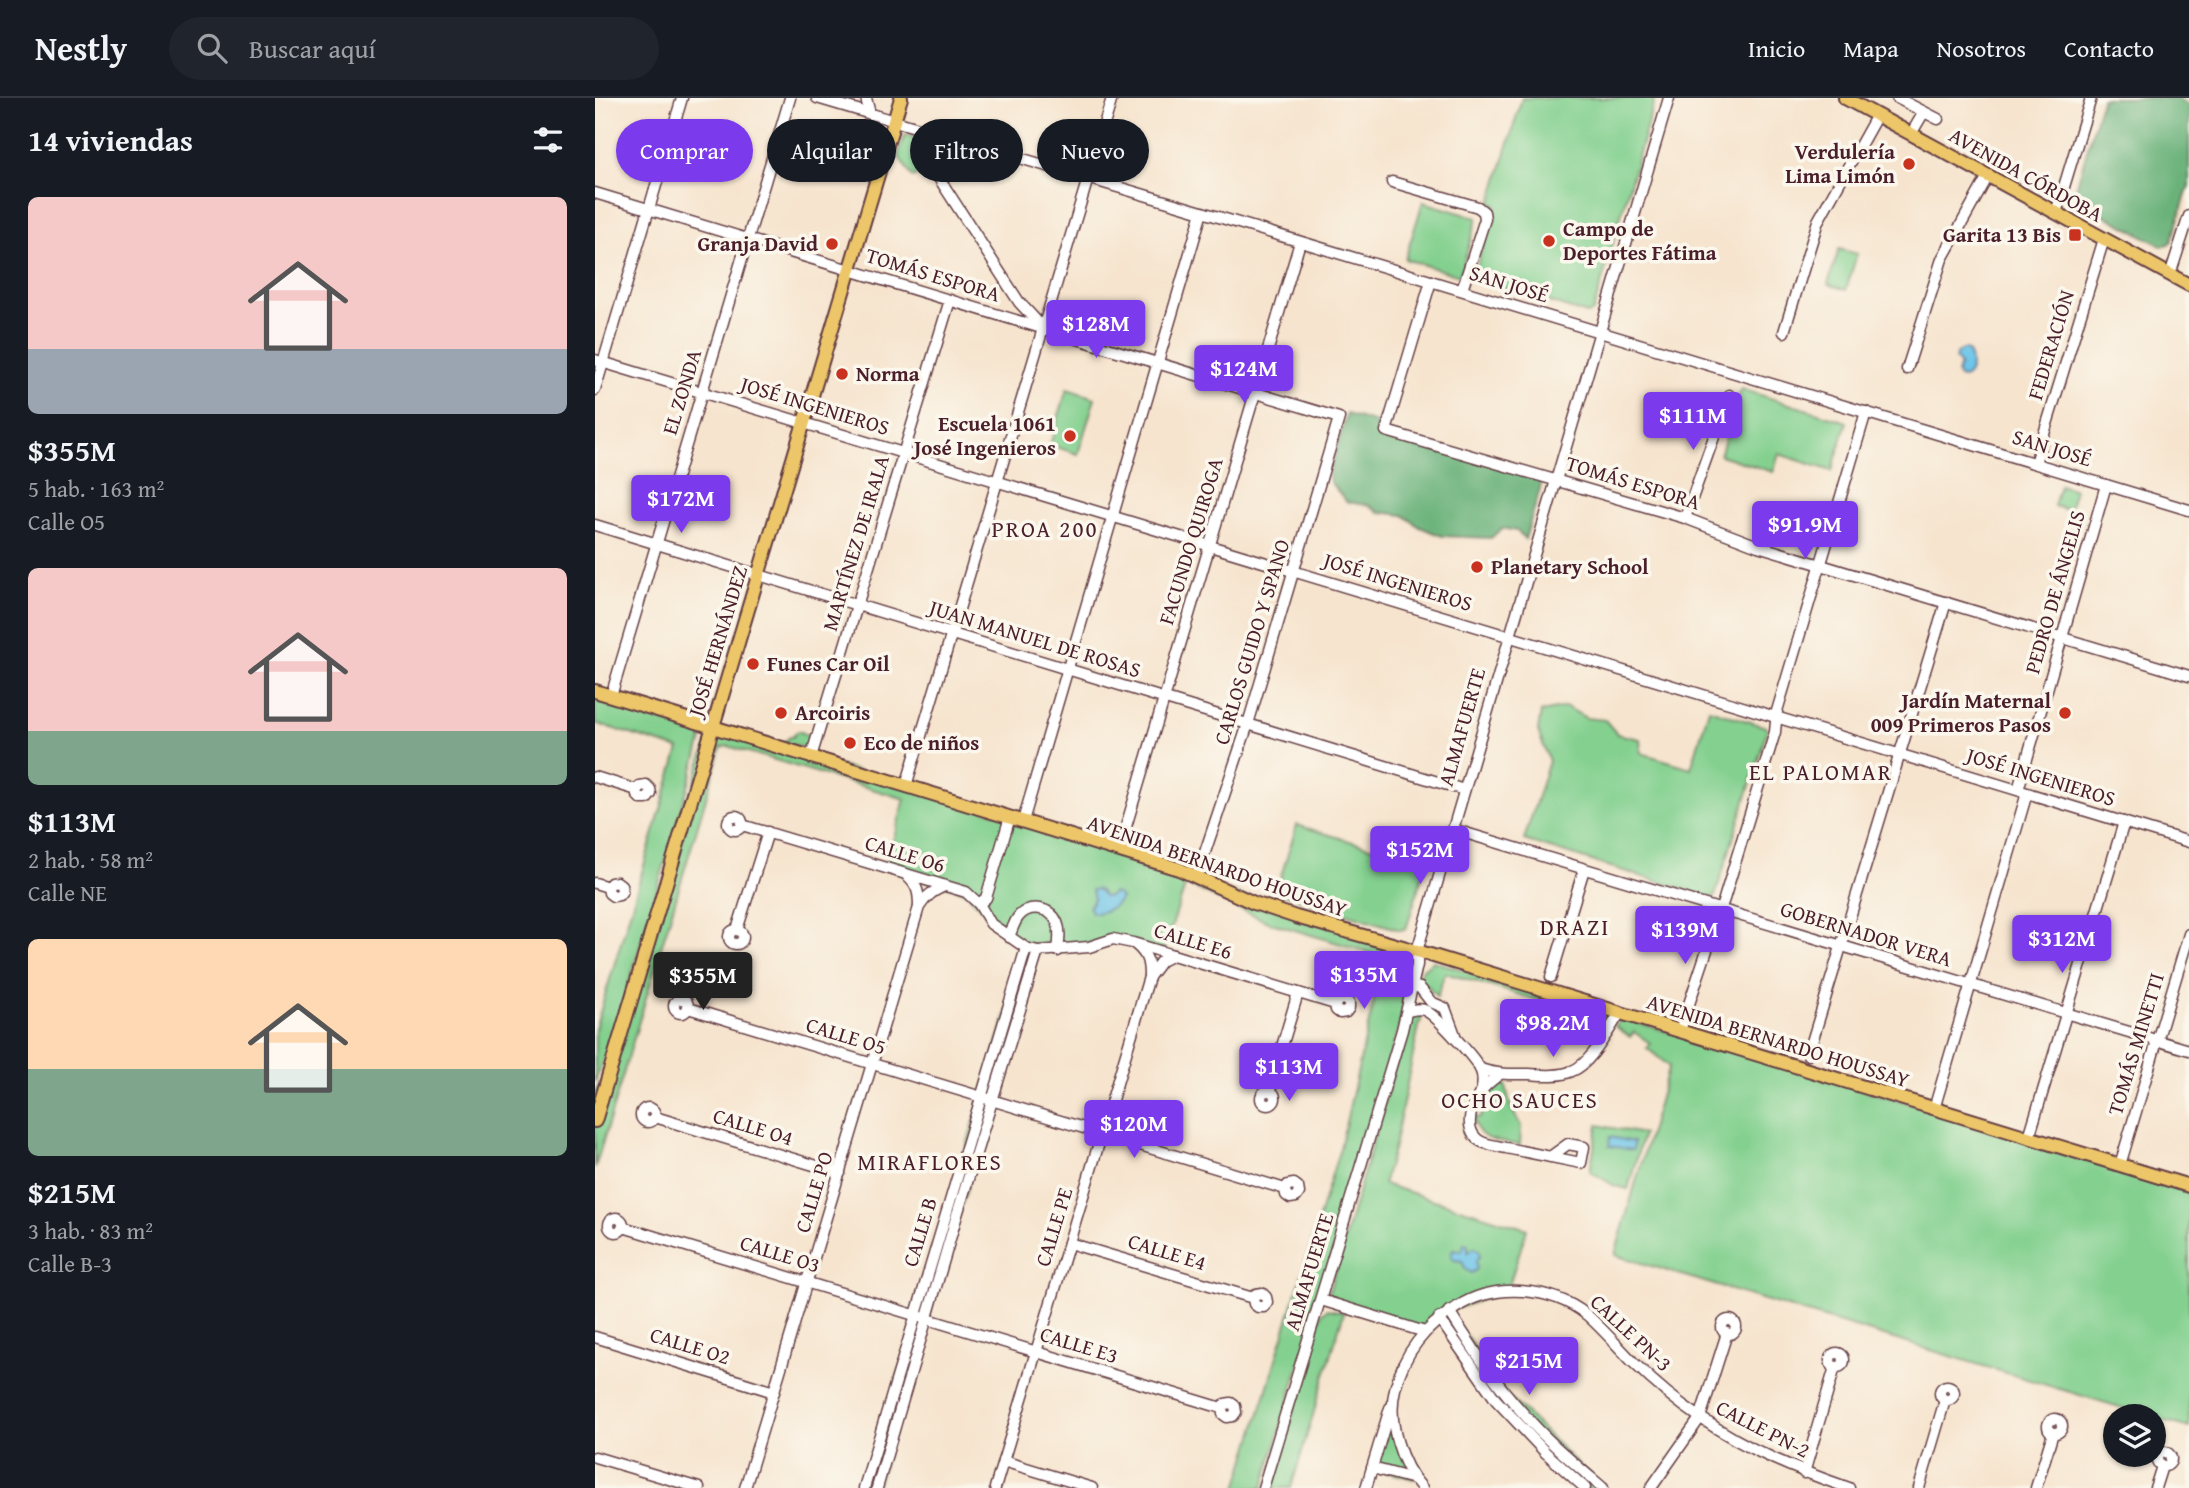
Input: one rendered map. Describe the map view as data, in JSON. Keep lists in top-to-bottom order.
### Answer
{
  "streets": {
    "main road": ["AVENIDA CÓRDOBA", "JOSÉ HERNÁNDEZ", "AVENIDA BERNARDO HOUSSAY"],
    "street": [
      "TOMÁS ESPORA",
      "SAN JOSÉ",
      "FEDERACIÓN",
      "EL ZONDA",
      "JOSÉ INGENIEROS",
      "FACUNDO QUIROGA",
      "MARTÍNEZ DE IRALA",
      "PEDRO DE ÁNGELIS",
      "JUAN MANUEL DE ROSAS",
      "CARLOS GUIDO Y SPANO",
      "ALMAFUERTE",
      "CALLE O6",
      "GOBERNADOR VERA",
      "CALLE E6",
      "CALLE O5",
      "TOMÁS MINETTI",
      "CALLE O4",
      "CALLE PO",
      "CALLE PE",
      "CALLE B",
      "CALLE E4",
      "CALLE O3",
      "CALLE PN-3",
      "CALLE E3",
      "CALLE O2",
      "CALLE PN-2"
    ]
  },
  "crossings": [
    ["AVENIDA CÓRDOBA", "FEDERACIÓN"],
    ["TOMÁS ESPORA", "SAN JOSÉ"],
    ["TOMÁS ESPORA", "EL ZONDA"],
    ["TOMÁS ESPORA", "FACUNDO QUIROGA"],
    ["TOMÁS ESPORA", "MARTÍNEZ DE IRALA"],
    ["TOMÁS ESPORA", "PEDRO DE ÁNGELIS"],
    ["TOMÁS ESPORA", "JOSÉ HERNÁNDEZ"],
    ["TOMÁS ESPORA", "CARLOS GUIDO Y SPANO"],
    ["TOMÁS ESPORA", "ALMAFUERTE"],
    ["SAN JOSÉ", "FEDERACIÓN"],
    ["SAN JOSÉ", "FACUNDO QUIROGA"],
    ["SAN JOSÉ", "PEDRO DE ÁNGELIS"],
    ["SAN JOSÉ", "ALMAFUERTE"],
    ["EL ZONDA", "JOSÉ INGENIEROS"],
    ["EL ZONDA", "JUAN MANUEL DE ROSAS"],
    ["EL ZONDA", "AVENIDA BERNARDO HOUSSAY"],
    ["JOSÉ INGENIEROS", "FACUNDO QUIROGA"],
    ["JOSÉ INGENIEROS", "MARTÍNEZ DE IRALA"],
    ["JOSÉ INGENIEROS", "PEDRO DE ÁNGELIS"],
    ["JOSÉ INGENIEROS", "JOSÉ HERNÁNDEZ"],
    ["JOSÉ INGENIEROS", "CARLOS GUIDO Y SPANO"],
    ["JOSÉ INGENIEROS", "ALMAFUERTE"],
    ["FACUNDO QUIROGA", "JUAN MANUEL DE ROSAS"],
    ["FACUNDO QUIROGA", "AVENIDA BERNARDO HOUSSAY"],
    ["MARTÍNEZ DE IRALA", "JUAN MANUEL DE ROSAS"],
    ["MARTÍNEZ DE IRALA", "AVENIDA BERNARDO HOUSSAY"],
    ["PEDRO DE ÁNGELIS", "AVENIDA BERNARDO HOUSSAY"],
    ["PEDRO DE ÁNGELIS", "GOBERNADOR VERA"],
    ["JUAN MANUEL DE ROSAS", "JOSÉ HERNÁNDEZ"],
    ["JUAN MANUEL DE ROSAS", "CARLOS GUIDO Y SPANO"],
    ["JUAN MANUEL DE ROSAS", "ALMAFUERTE"],
    ["JOSÉ HERNÁNDEZ", "AVENIDA BERNARDO HOUSSAY"],
    ["CARLOS GUIDO Y SPANO", "AVENIDA BERNARDO HOUSSAY"],
    ["ALMAFUERTE", "AVENIDA BERNARDO HOUSSAY"],
    ["ALMAFUERTE", "GOBERNADOR VERA"],
    ["CALLE O6", "CALLE E6"],
    ["CALLE O6", "CALLE B"],
    ["AVENIDA BERNARDO HOUSSAY", "TOMÁS MINETTI"],
    ["GOBERNADOR VERA", "TOMÁS MINETTI"],
    ["CALLE E6", "CALLE B"],
    ["CALLE O5", "CALLE PO"],
    ["CALLE O5", "CALLE PE"],
    ["CALLE O5", "CALLE B"],
    ["CALLE O4", "CALLE PO"],
    ["CALLE PO", "CALLE O3"],
    ["CALLE PO", "CALLE O2"],
    ["CALLE PE", "CALLE E4"],
    ["CALLE PE", "CALLE E3"],
    ["CALLE B", "CALLE O3"],
    ["CALLE B", "CALLE E3"],
    ["CALLE O3", "CALLE E3"],
    ["CALLE PN-3", "CALLE PN-2"]
  ],
  "districts": [
    "PROA 200",
    "EL PALOMAR",
    "DRAZI",
    "OCHO SAUCES",
    "MIRAFLORES"
  ],
  "places": {
    "other": [
      "Verdulería Lima Limón",
      "Campo de Deportes Fátima",
      "Granja David",
      "Norma",
      "Escuela 1061 José Ingenieros",
      "Planetary School",
      "Funes Car Oil",
      "Arcoiris",
      "Jardín Maternal 009 Primeros Pasos",
      "Eco de niños"
    ],
    "transit": ["Garita 13 Bis"]
  },
  "page": {
    "header": "Nestly",
    "search": "Buscar aquí",
    "nav": [
      "Inicio",
      "Mapa",
      "Nosotros",
      "Contacto"
    ],
    "heading": "14 viviendas",
    "chip": [
      "Comprar",
      "Alquilar",
      "Filtros",
      "Nuevo"
    ],
    "list": [
      {
        "name": "$355M",
        "note": "5 hab. · 163 m² · Calle O5"
      },
      {
        "name": "$113M",
        "note": "2 hab. · 58 m² · Calle NE"
      },
      {
        "name": "$215M",
        "note": "3 hab. · 83 m² · Calle B-3"
      }
    ],
    "price": [
      "$128M",
      "$124M",
      "$111M",
      "$172M",
      "$91.9M",
      "$152M",
      "$139M",
      "$312M",
      "$135M",
      "$355M",
      "$98.2M",
      "$113M",
      "$120M",
      "$215M"
    ]
  }
}
